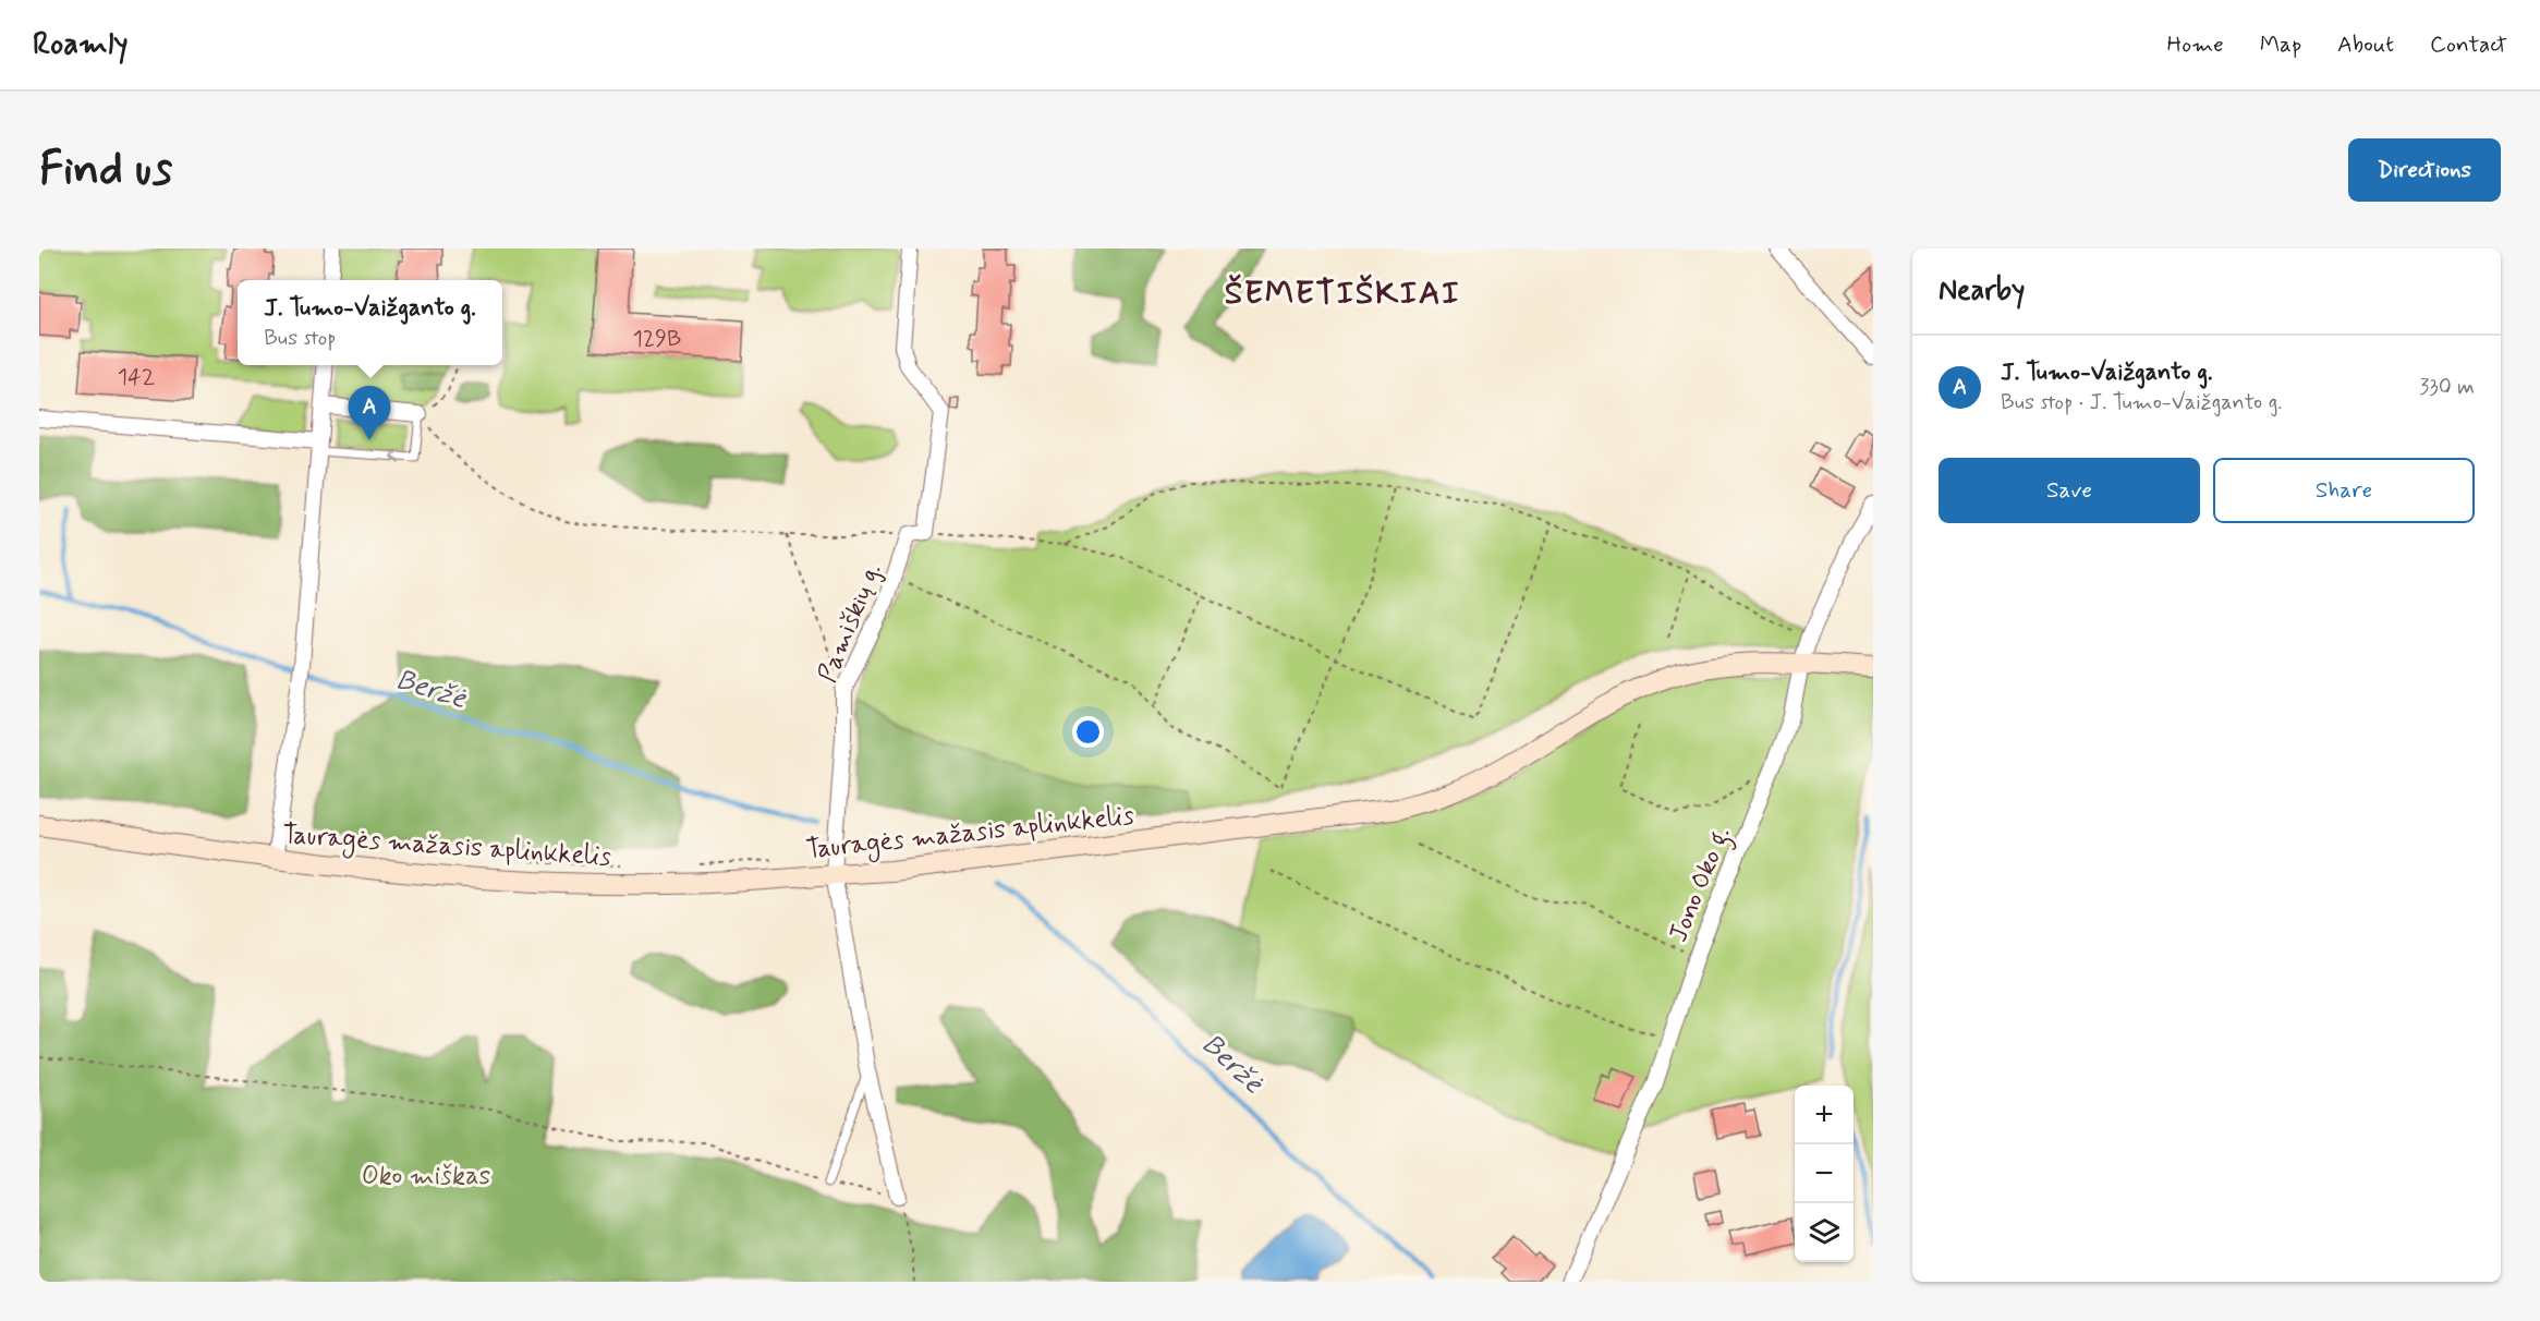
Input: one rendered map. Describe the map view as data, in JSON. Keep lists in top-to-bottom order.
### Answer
{
  "streets": {
    "main road": ["Tauragės mažasis aplinkkelis"],
    "street": ["Pamiškių g.", "Jono Oko g."]
  },
  "crossings": [
    ["Pamiškių g.", "Tauragės mažasis aplinkkelis"],
    ["Tauragės mažasis aplinkkelis", "Jono Oko g."]
  ],
  "districts": ["ŠEMETIŠKIAI"],
  "water": ["Beržė"],
  "parks": ["Oko miškas"],
  "house_numbers": ["129B", "142"],
  "page": {
    "header": "Roamly",
    "nav": [
      "Home",
      "Map",
      "About",
      "Contact"
    ],
    "buttons": [
      "Directions",
      ["Save", "Share"]
    ],
    "title": "Find us",
    "heading": "Nearby",
    "popup": ["J. Tumo-Vaižganto g.", "Bus stop"],
    "list": [
      {
        "mark": "A",
        "name": "J. Tumo-Vaižganto g.",
        "note": "Bus stop · J. Tumo-Vaižganto g.",
        "value": "330 m"
      }
    ],
    "pins": "A",
    "map_buttons": ["+", "−"]
  }
}
